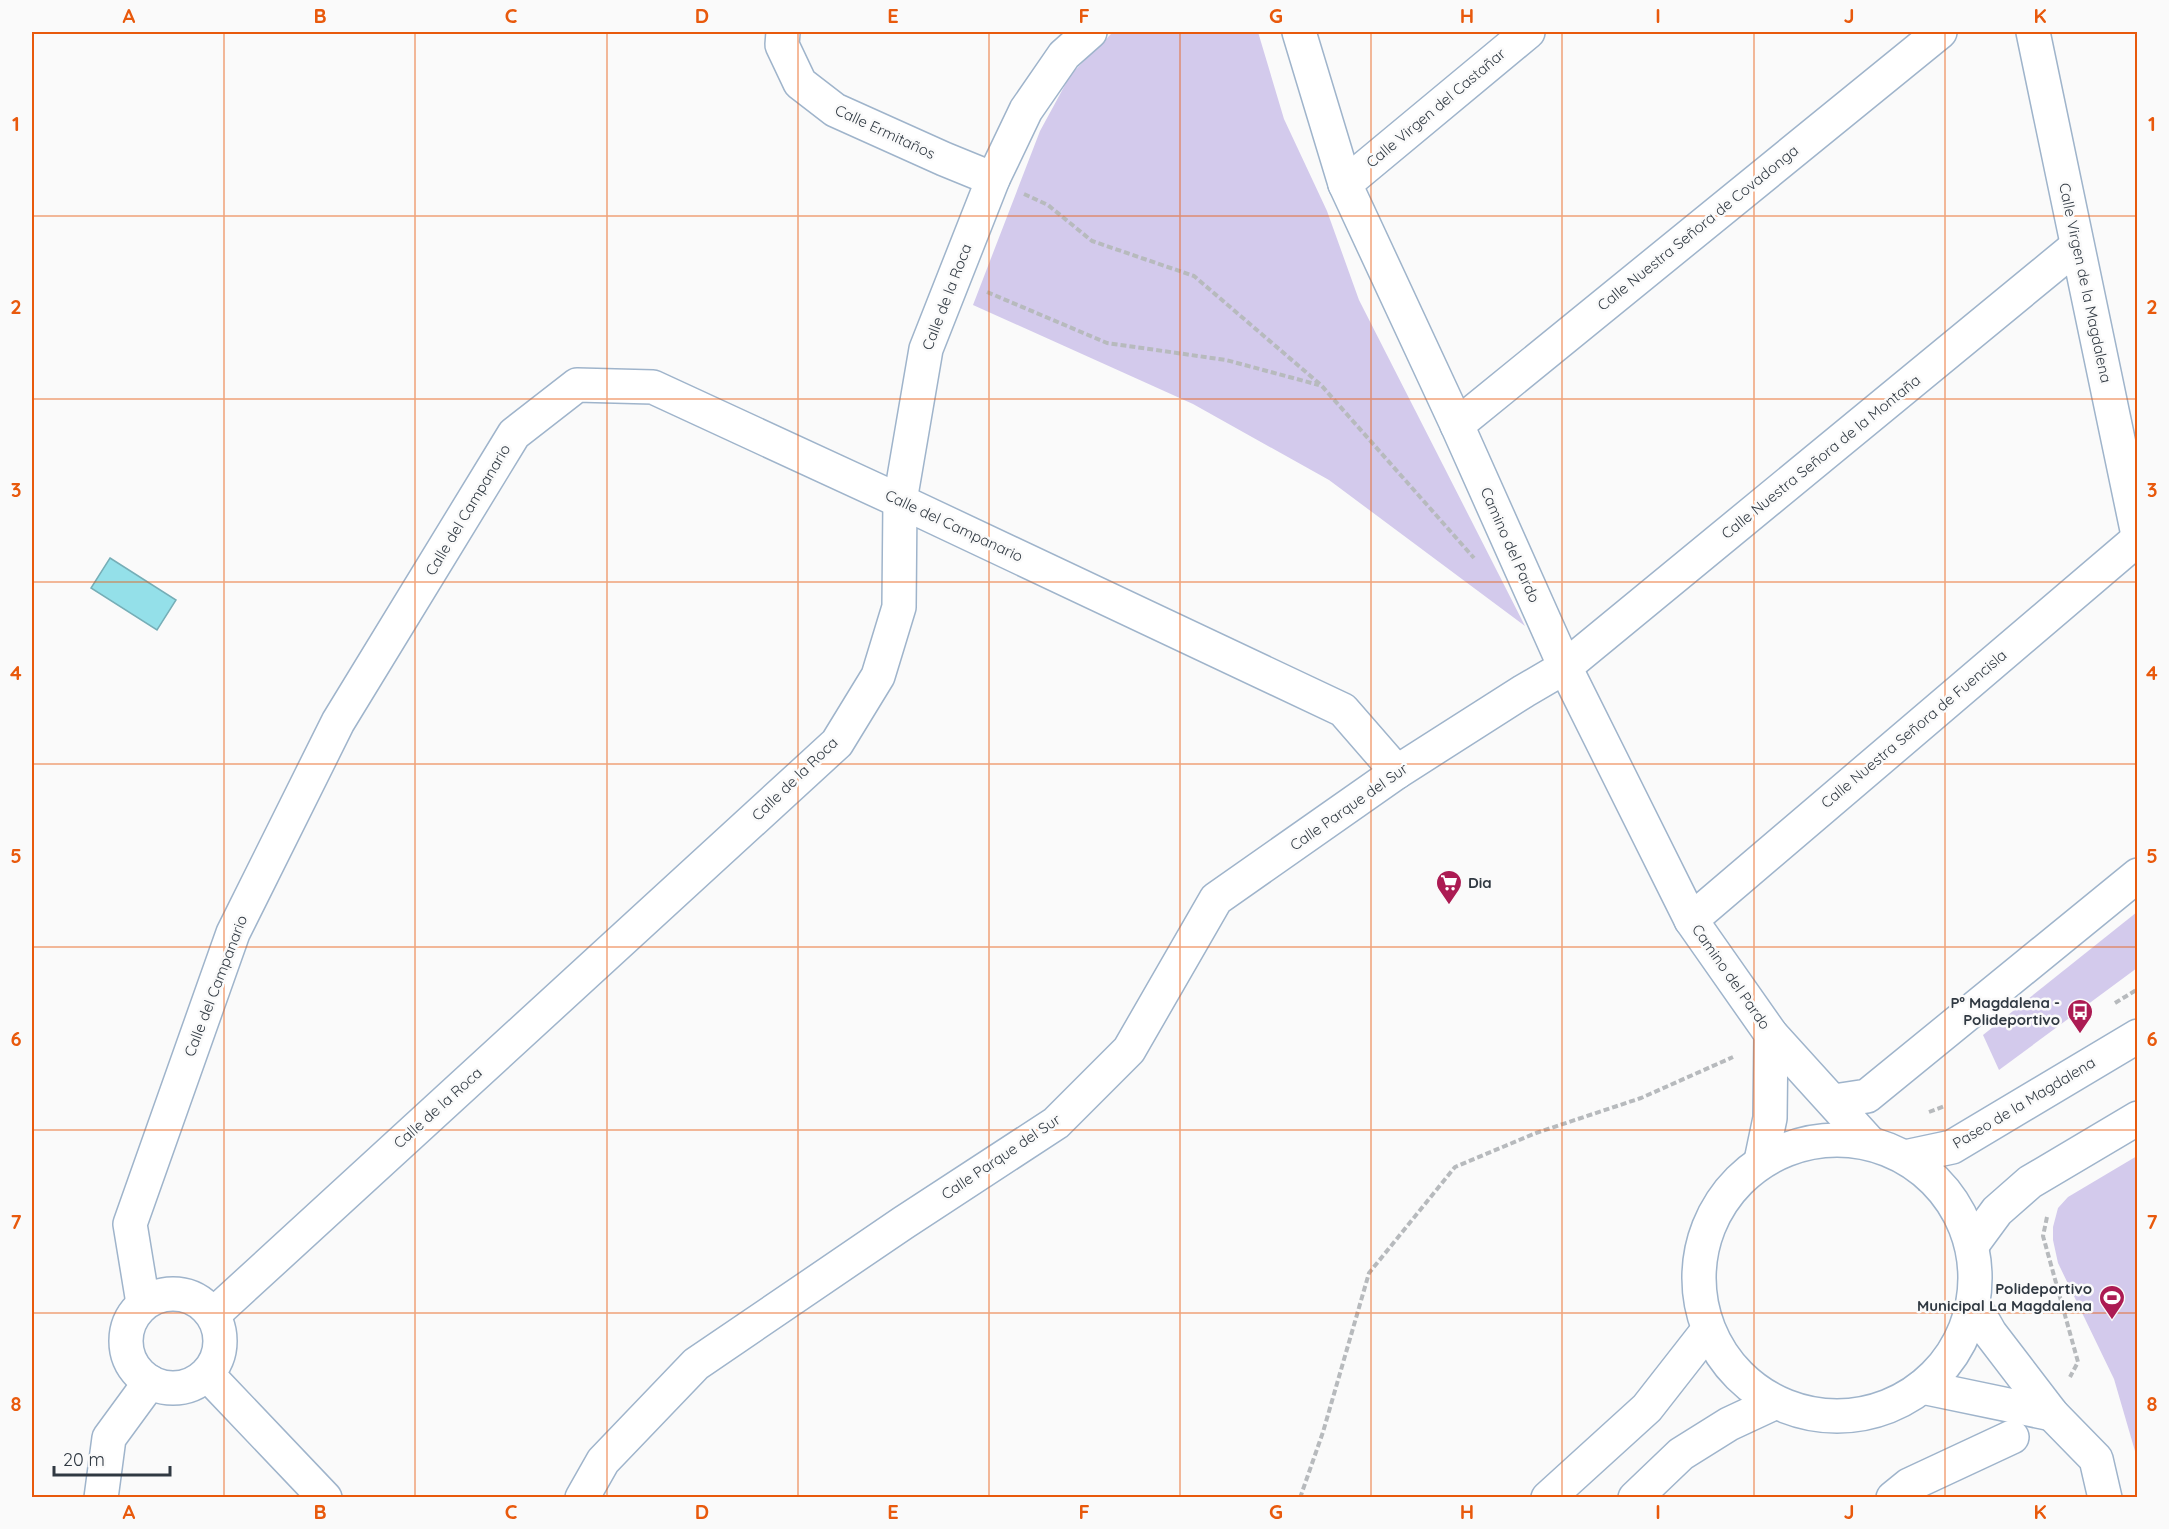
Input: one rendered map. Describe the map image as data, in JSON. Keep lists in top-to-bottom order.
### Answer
{
  "streets": {
    "street": [
      "Calle Virgen del Castañar",
      "Calle Ermitaños",
      "Calle Nuestra Señora de Covadonga",
      "Calle Virgen de la Magdalena",
      "Calle de la Roca",
      "Calle Nuestra Señora de la Montaña",
      "Calle del Campanario",
      "Camino del Pardo",
      "Calle Nuestra Señora de Fuencisla",
      "Calle Parque del Sur",
      "Paseo de la Magdalena"
    ]
  },
  "crossings": [
    ["Calle Virgen del Castañar", "Camino del Pardo"],
    ["Calle Ermitaños", "Calle de la Roca"],
    ["Calle Nuestra Señora de Covadonga", "Camino del Pardo"],
    ["Calle Virgen de la Magdalena", "Calle Nuestra Señora de la Montaña"],
    ["Calle Virgen de la Magdalena", "Calle Nuestra Señora de Fuencisla"],
    ["Calle de la Roca", "Calle del Campanario"],
    ["Calle Nuestra Señora de la Montaña", "Camino del Pardo"],
    ["Calle Nuestra Señora de la Montaña", "Calle Parque del Sur"],
    ["Calle del Campanario", "Calle Parque del Sur"],
    ["Camino del Pardo", "Calle Nuestra Señora de Fuencisla"],
    ["Camino del Pardo", "Calle Parque del Sur"]
  ],
  "places": {
    "supermarket": ["Dia"],
    "bus stop": ["Pº Magdalena - Polideportivo"],
    "sports": ["Polideportivo Municipal La Magdalena"]
  },
  "scale_bar": "20 m",
  "grid": {
    "columns": [
      "A",
      "B",
      "C",
      "D",
      "E",
      "F",
      "G",
      "H",
      "I",
      "J",
      "K"
    ],
    "rows": [
      "1",
      "2",
      "3",
      "4",
      "5",
      "6",
      "7",
      "8"
    ]
  }
}
